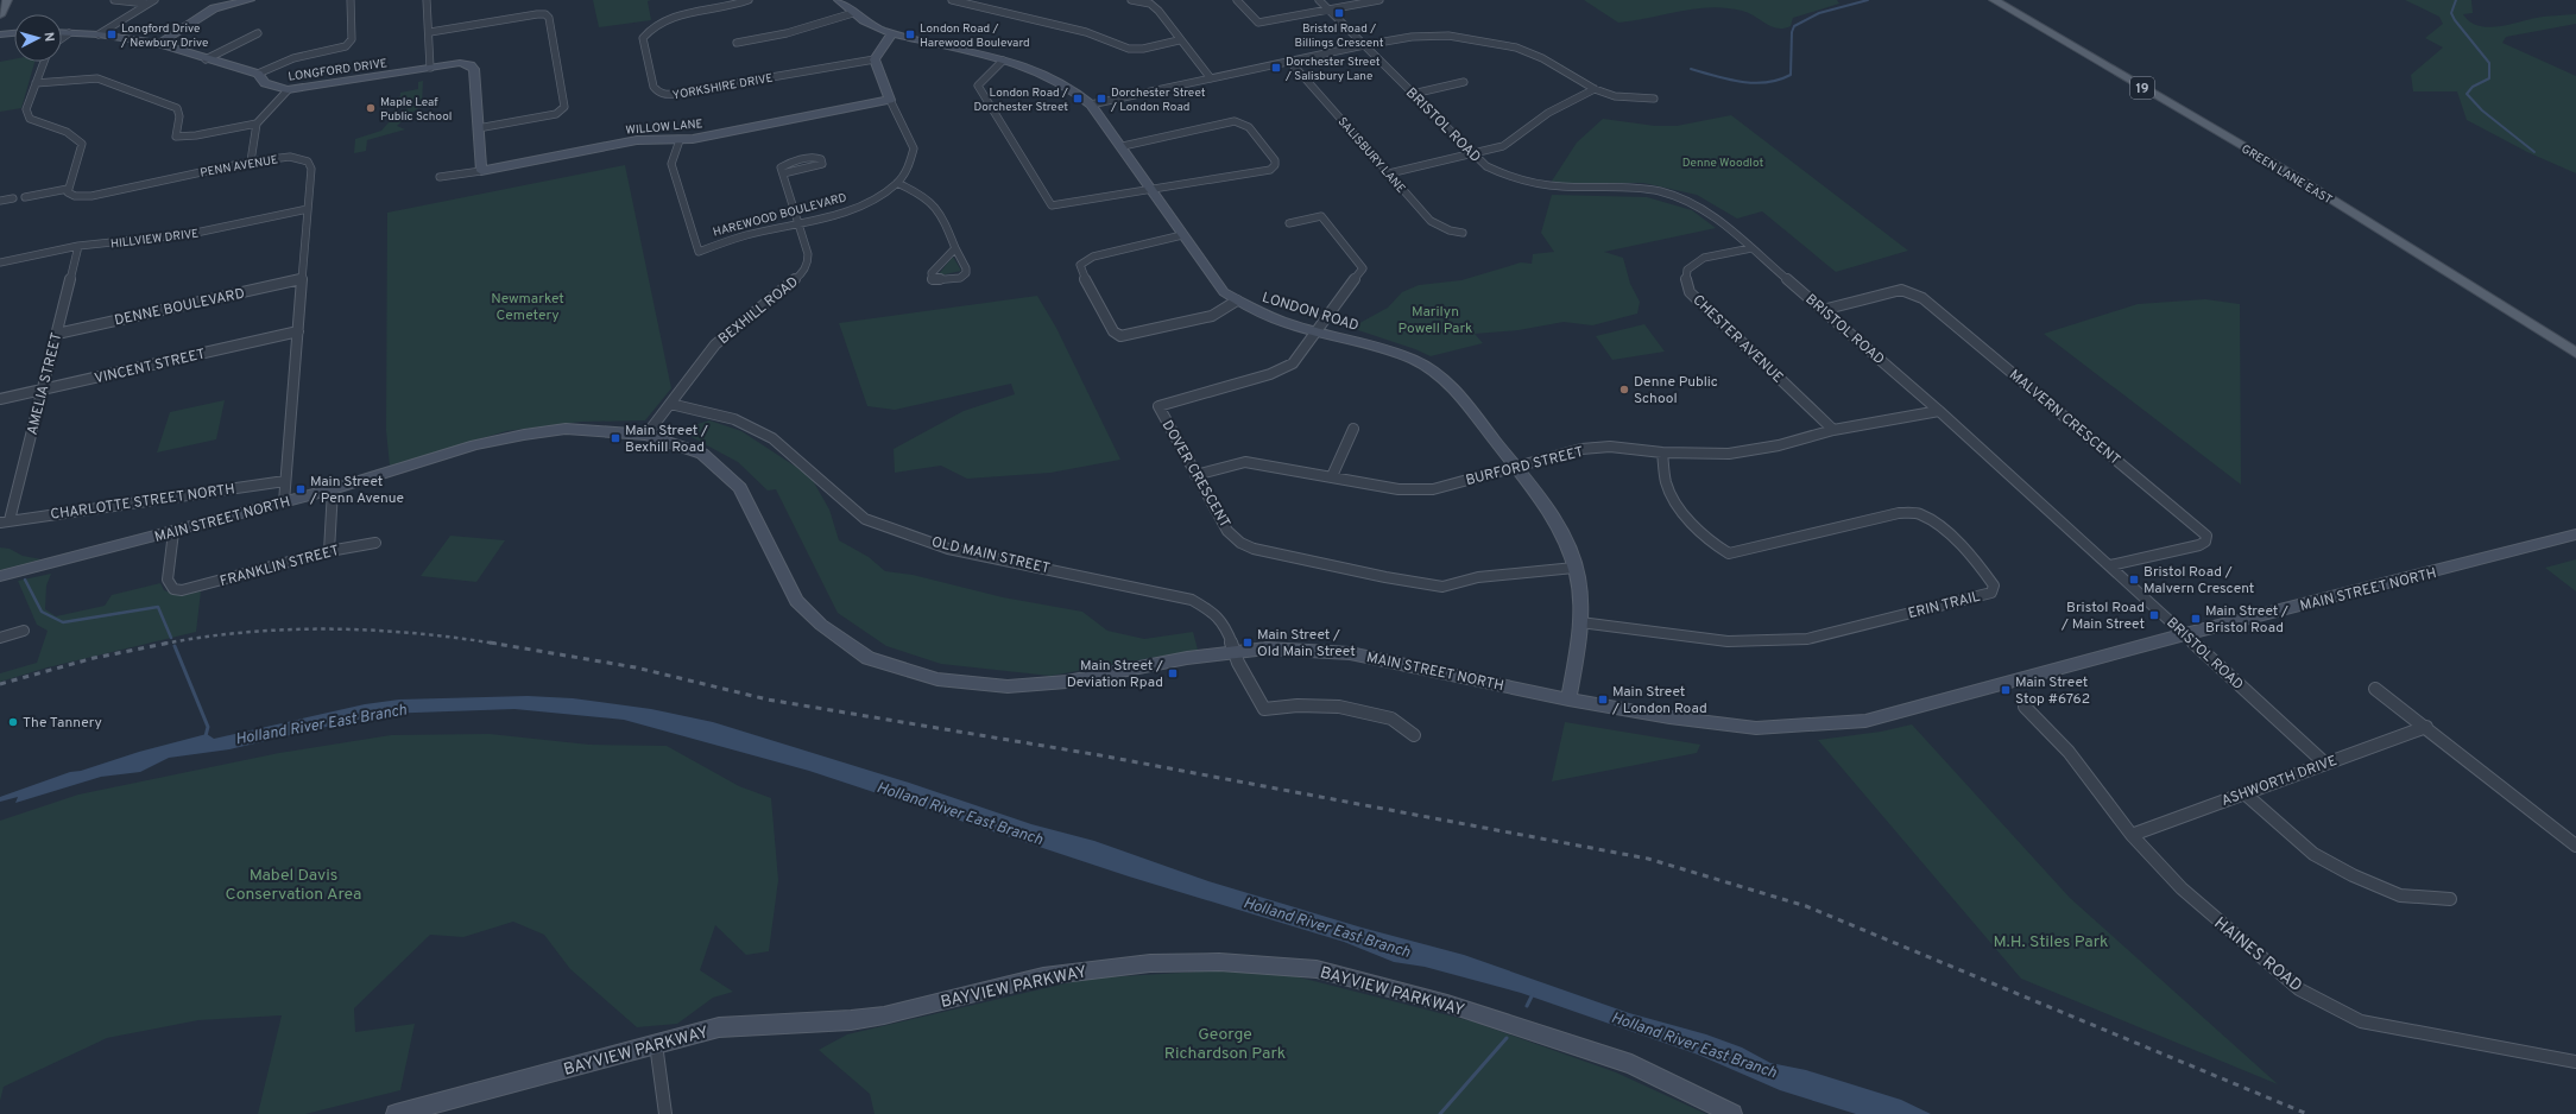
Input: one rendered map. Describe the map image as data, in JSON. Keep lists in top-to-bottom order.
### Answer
{
  "streets": {
    "main road": ["19", "GREEN LANE EAST"],
    "street": [
      "LONGFORD DRIVE",
      "YORKSHIRE DRIVE",
      "BRISTOL ROAD",
      "WILLOW LANE",
      "SALISBURY LANE",
      "PENN AVENUE",
      "HAREWOOD BOULEVARD",
      "HILLVIEW DRIVE",
      "DENNE BOULEVARD",
      "BEXHILL ROAD",
      "LONDON ROAD",
      "CHESTER AVENUE",
      "VINCENT STREET",
      "AMELIA STREET",
      "MALVERN CRESCENT",
      "BURFORD STREET",
      "DOVER CRESCENT",
      "CHARLOTTE STREET NORTH",
      "MAIN STREET NORTH",
      "OLD MAIN STREET",
      "FRANKLIN STREET",
      "ERIN TRAIL",
      "ASHWORTH DRIVE",
      "HAINES ROAD",
      "BAYVIEW PARKWAY"
    ]
  },
  "crossings": [
    ["LONGFORD DRIVE", "WILLOW LANE"],
    ["YORKSHIRE DRIVE", "HAREWOOD BOULEVARD"],
    ["BRISTOL ROAD", "CHESTER AVENUE"],
    ["BRISTOL ROAD", "MALVERN CRESCENT"],
    ["BRISTOL ROAD", "BURFORD STREET"],
    ["BRISTOL ROAD", "MAIN STREET NORTH"],
    ["BRISTOL ROAD", "ASHWORTH DRIVE"],
    ["WILLOW LANE", "HAREWOOD BOULEVARD"],
    ["PENN AVENUE", "HILLVIEW DRIVE"],
    ["PENN AVENUE", "DENNE BOULEVARD"],
    ["PENN AVENUE", "VINCENT STREET"],
    ["PENN AVENUE", "CHARLOTTE STREET NORTH"],
    ["PENN AVENUE", "MAIN STREET NORTH"],
    ["HAREWOOD BOULEVARD", "BEXHILL ROAD"],
    ["HILLVIEW DRIVE", "AMELIA STREET"],
    ["DENNE BOULEVARD", "AMELIA STREET"],
    ["BEXHILL ROAD", "MAIN STREET NORTH"],
    ["BEXHILL ROAD", "OLD MAIN STREET"],
    ["LONDON ROAD", "BURFORD STREET"],
    ["LONDON ROAD", "DOVER CRESCENT"],
    ["LONDON ROAD", "MAIN STREET NORTH"],
    ["LONDON ROAD", "ERIN TRAIL"],
    ["CHESTER AVENUE", "BURFORD STREET"],
    ["VINCENT STREET", "AMELIA STREET"],
    ["AMELIA STREET", "CHARLOTTE STREET NORTH"],
    ["BURFORD STREET", "DOVER CRESCENT"],
    ["BURFORD STREET", "ERIN TRAIL"],
    ["MAIN STREET NORTH", "OLD MAIN STREET"],
    ["MAIN STREET NORTH", "FRANKLIN STREET"],
    ["ASHWORTH DRIVE", "HAINES ROAD"]
  ],
  "water": ["Holland River East Branch"],
  "parks": [
    "Denne Woodlot",
    "Newmarket Cemetery",
    "Marilyn Powell Park",
    "Mabel Davis Conservation Area",
    "M.H. Stiles Park",
    "George Richardson Park"
  ],
  "places": {
    "transit": [
      "Bristol Road / Billings Crescent",
      "Longford Drive / Newbury Drive",
      "London Road / Harewood Boulevard",
      "Dorchester Street / Salisbury Lane",
      "London Road / Dorchester Street",
      "Dorchester Street / London Road",
      "Main Street / Bexhill Road",
      "Main Street / Penn Avenue",
      "Bristol Road / Malvern Crescent",
      "Bristol Road / Main Street",
      "Main Street / Bristol Road",
      "Main Street / Old Main Street",
      "Main Street / Deviation Rpad",
      "Main Street Stop #6762",
      "Main Street / London Road"
    ],
    "other": ["Maple Leaf Public School", "Denne Public School", "The Tannery"]
  },
  "north": "right"
}
